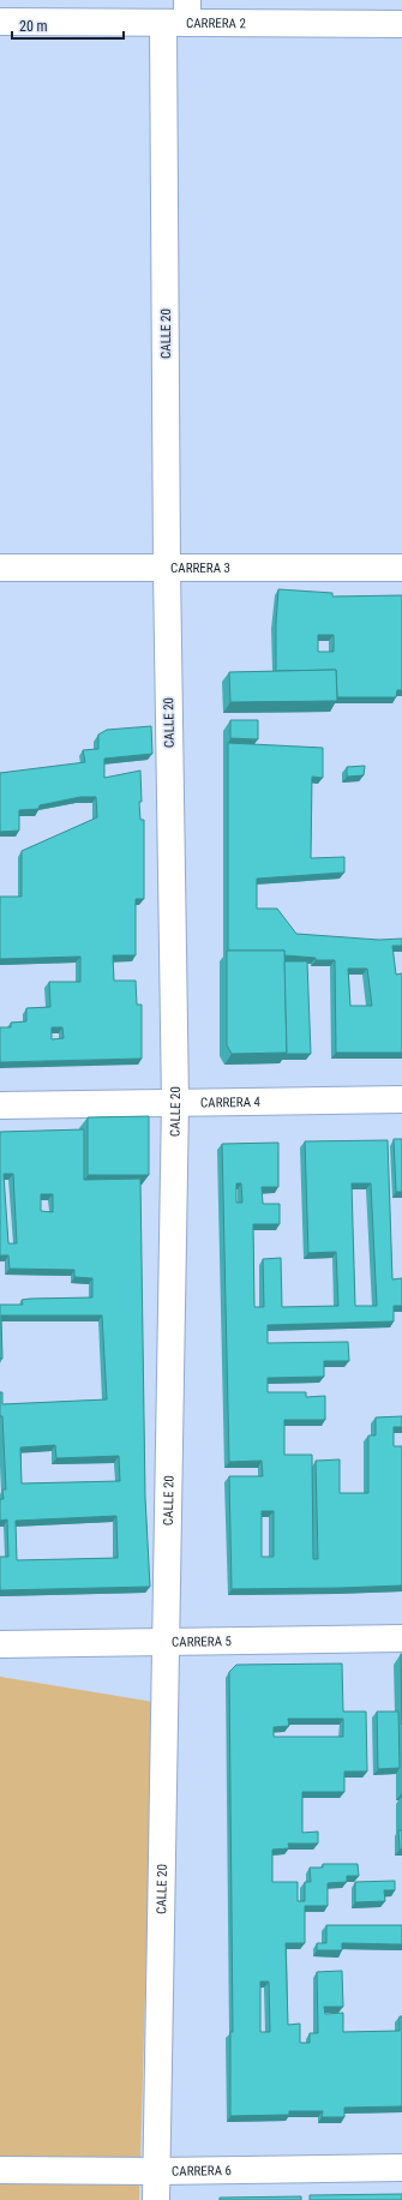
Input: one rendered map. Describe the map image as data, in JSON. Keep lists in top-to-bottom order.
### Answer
{
  "streets": {
    "street": [
      "CARRERA 2",
      "CALLE 20",
      "CARRERA 3",
      "CARRERA 4",
      "CARRERA 5",
      "CARRERA 6"
    ]
  },
  "crossings": [
    ["CARRERA 2", "CALLE 20"],
    ["CALLE 20", "CARRERA 3"],
    ["CALLE 20", "CARRERA 4"],
    ["CALLE 20", "CARRERA 5"],
    ["CALLE 20", "CARRERA 6"]
  ],
  "scale_bar": "20 m"
}
